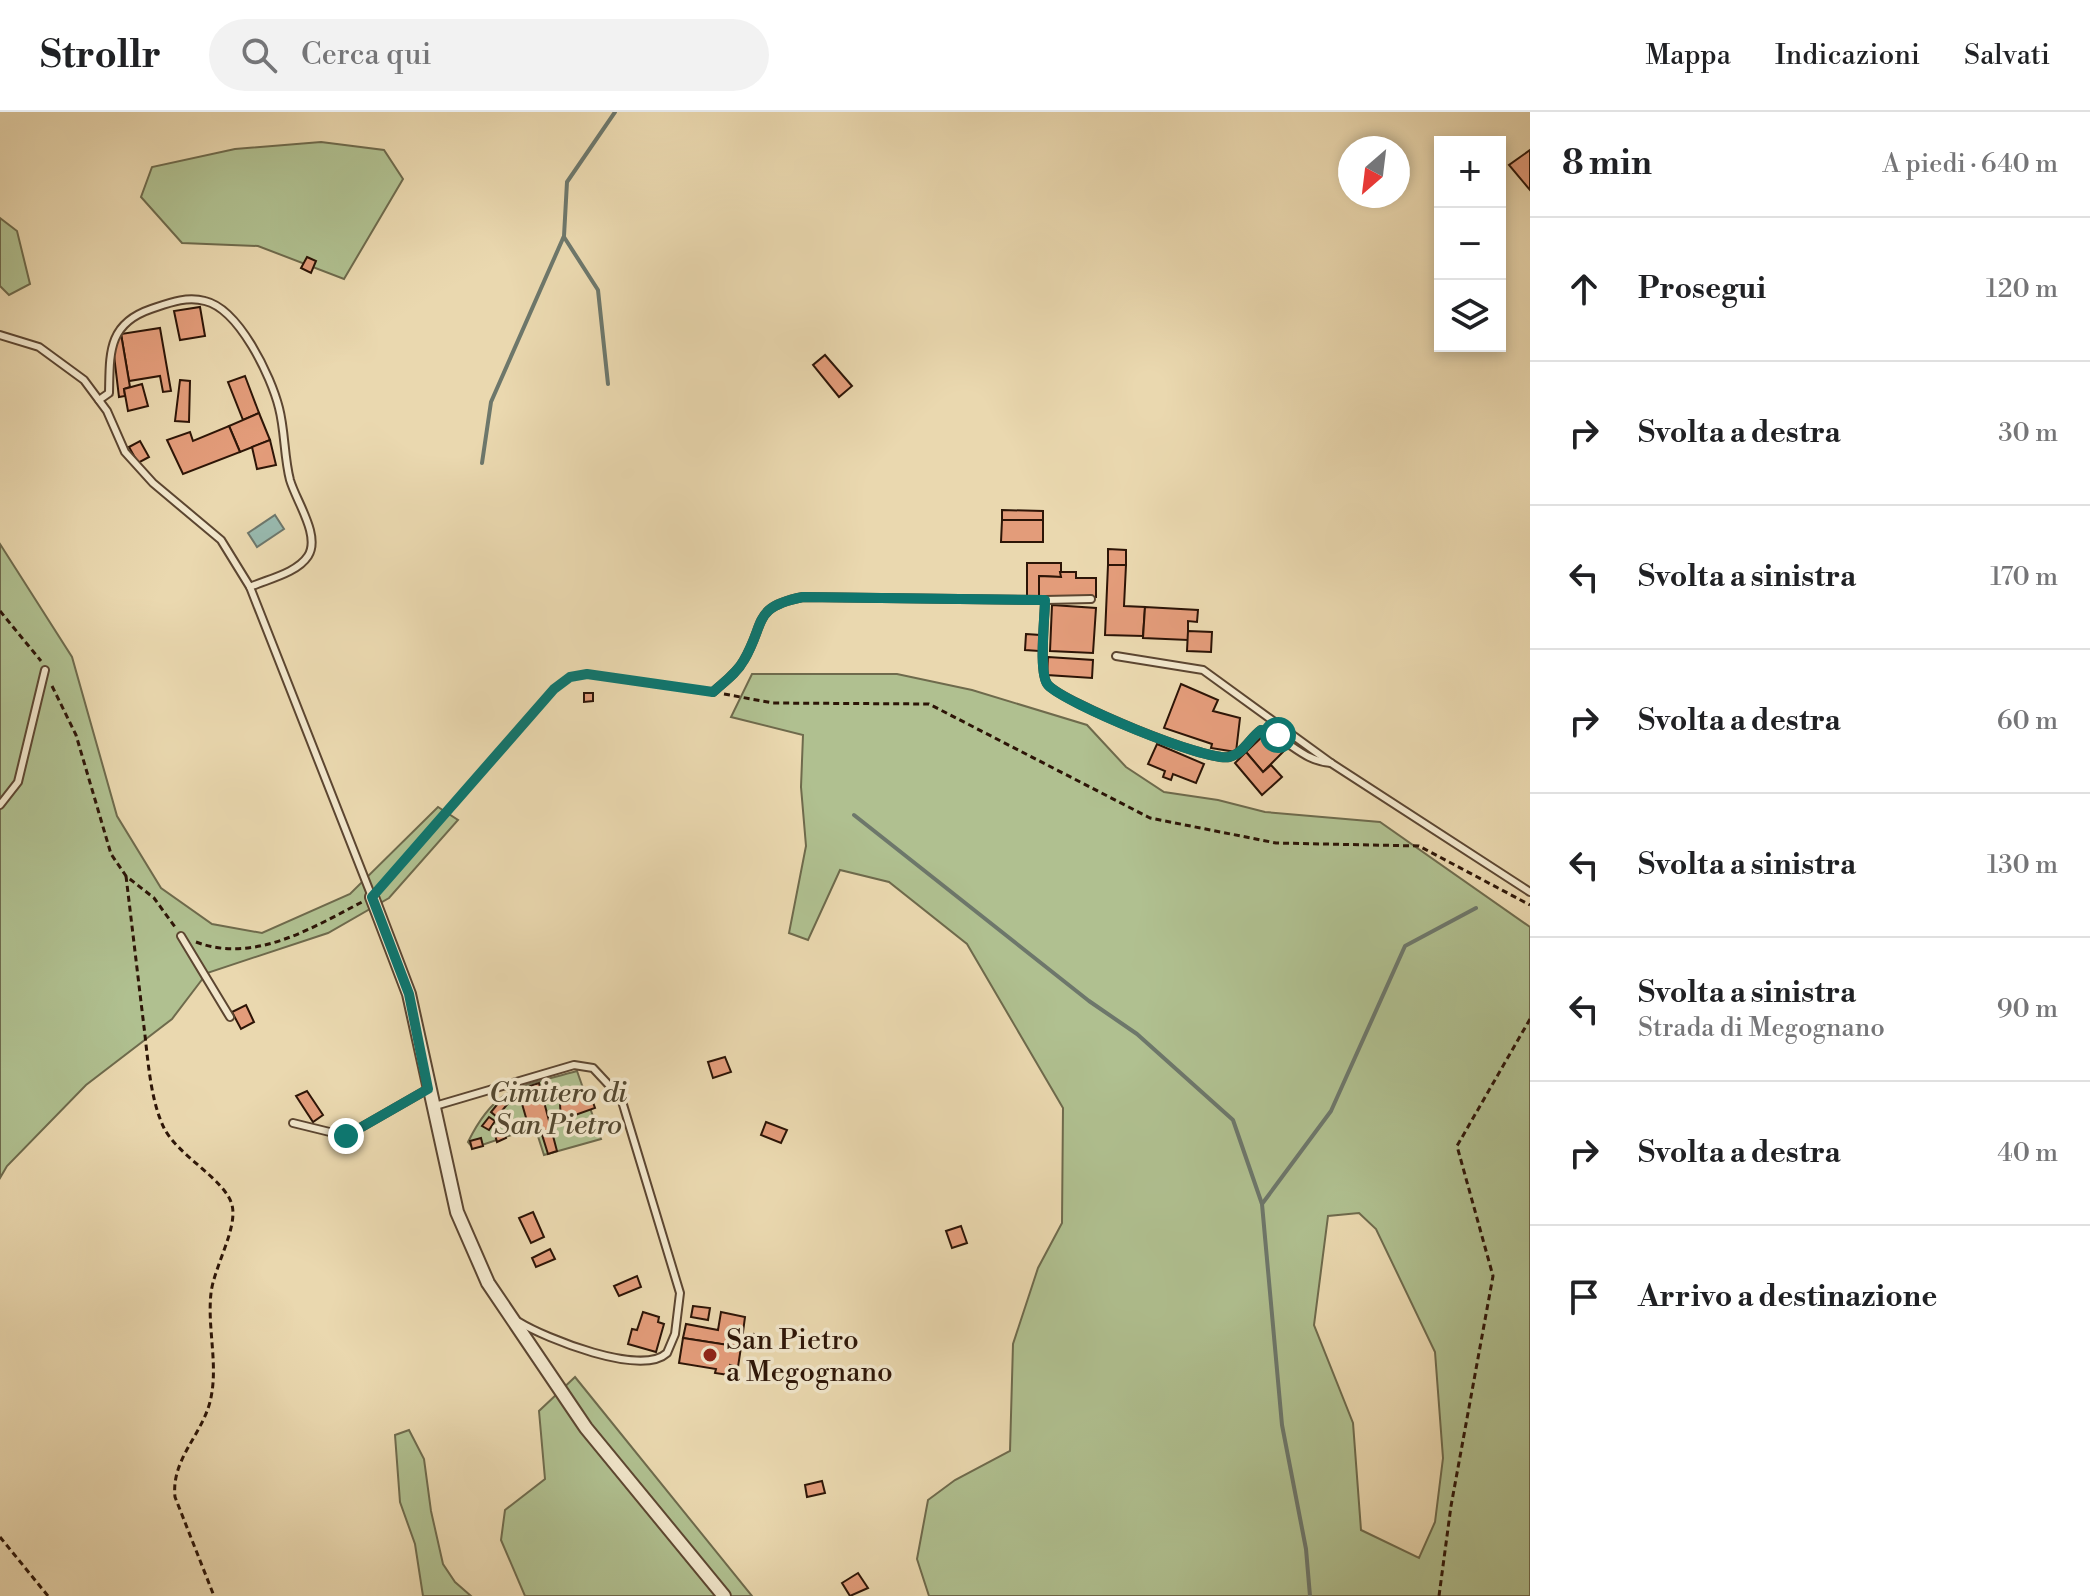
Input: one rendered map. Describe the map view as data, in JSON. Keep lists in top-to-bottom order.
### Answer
{
  "parks": ["Cimitero di San Pietro"],
  "places": ["San Pietro a Megognano"],
  "north": "bottom left",
  "page": {
    "header": "Strollr",
    "search": "Cerca qui",
    "nav": ["Mappa", "Indicazioni", "Salvati"],
    "heading": ["8 min", "A piedi · 640 m"],
    "map_buttons": ["+", "−"],
    "list": [
      ["Prosegui", "120 m"],
      ["Svolta a destra", "30 m"],
      ["Svolta a sinistra", "170 m"],
      ["Svolta a destra", "60 m"],
      ["Svolta a sinistra", "130 m"],
      ["Svolta a sinistra", "Strada di Megognano", "90 m"],
      ["Svolta a destra", "40 m"],
      "Arrivo a destinazione"
    ]
  }
}
